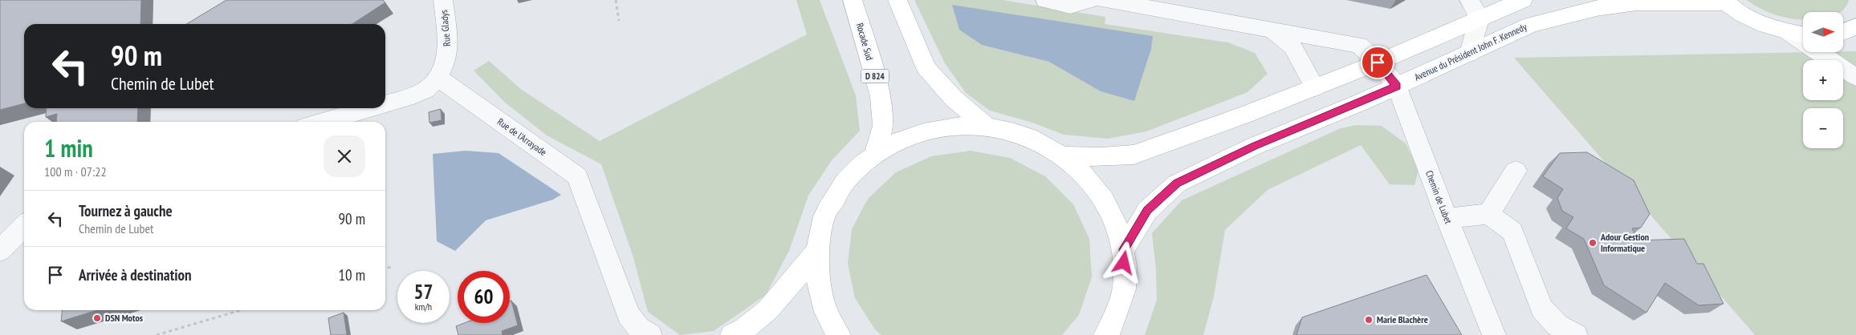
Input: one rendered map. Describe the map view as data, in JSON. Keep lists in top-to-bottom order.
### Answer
{
  "streets": {
    "main road": ["Rocade Sud", "Avenue du Président John F. Kennedy", "D 824"],
    "street": ["Rue Gladys", "Rue de l'Arrayade", "Chemin de Lubet"]
  },
  "crossings": [
    ["Rue Gladys", "Rue de l'Arrayade"],
    ["Avenue du Président John F. Kennedy", "Chemin de Lubet"]
  ],
  "places": ["Adour Gestion Informatique", "DSN Motos", "Marie Blachère"],
  "north": "right",
  "page": {
    "map_buttons": ["+", "−"],
    "turn": ["90 m", "Chemin de Lubet"],
    "heading": ["1 min", "100 m · 07:22"],
    "list": [
      {
        "name": "Tournez à gauche",
        "note": "Chemin de Lubet",
        "value": "90 m"
      },
      {
        "name": "Arrivée à destination",
        "value": "10 m"
      }
    ],
    "speed": "57 km/h",
    "limit": "60"
  }
}
